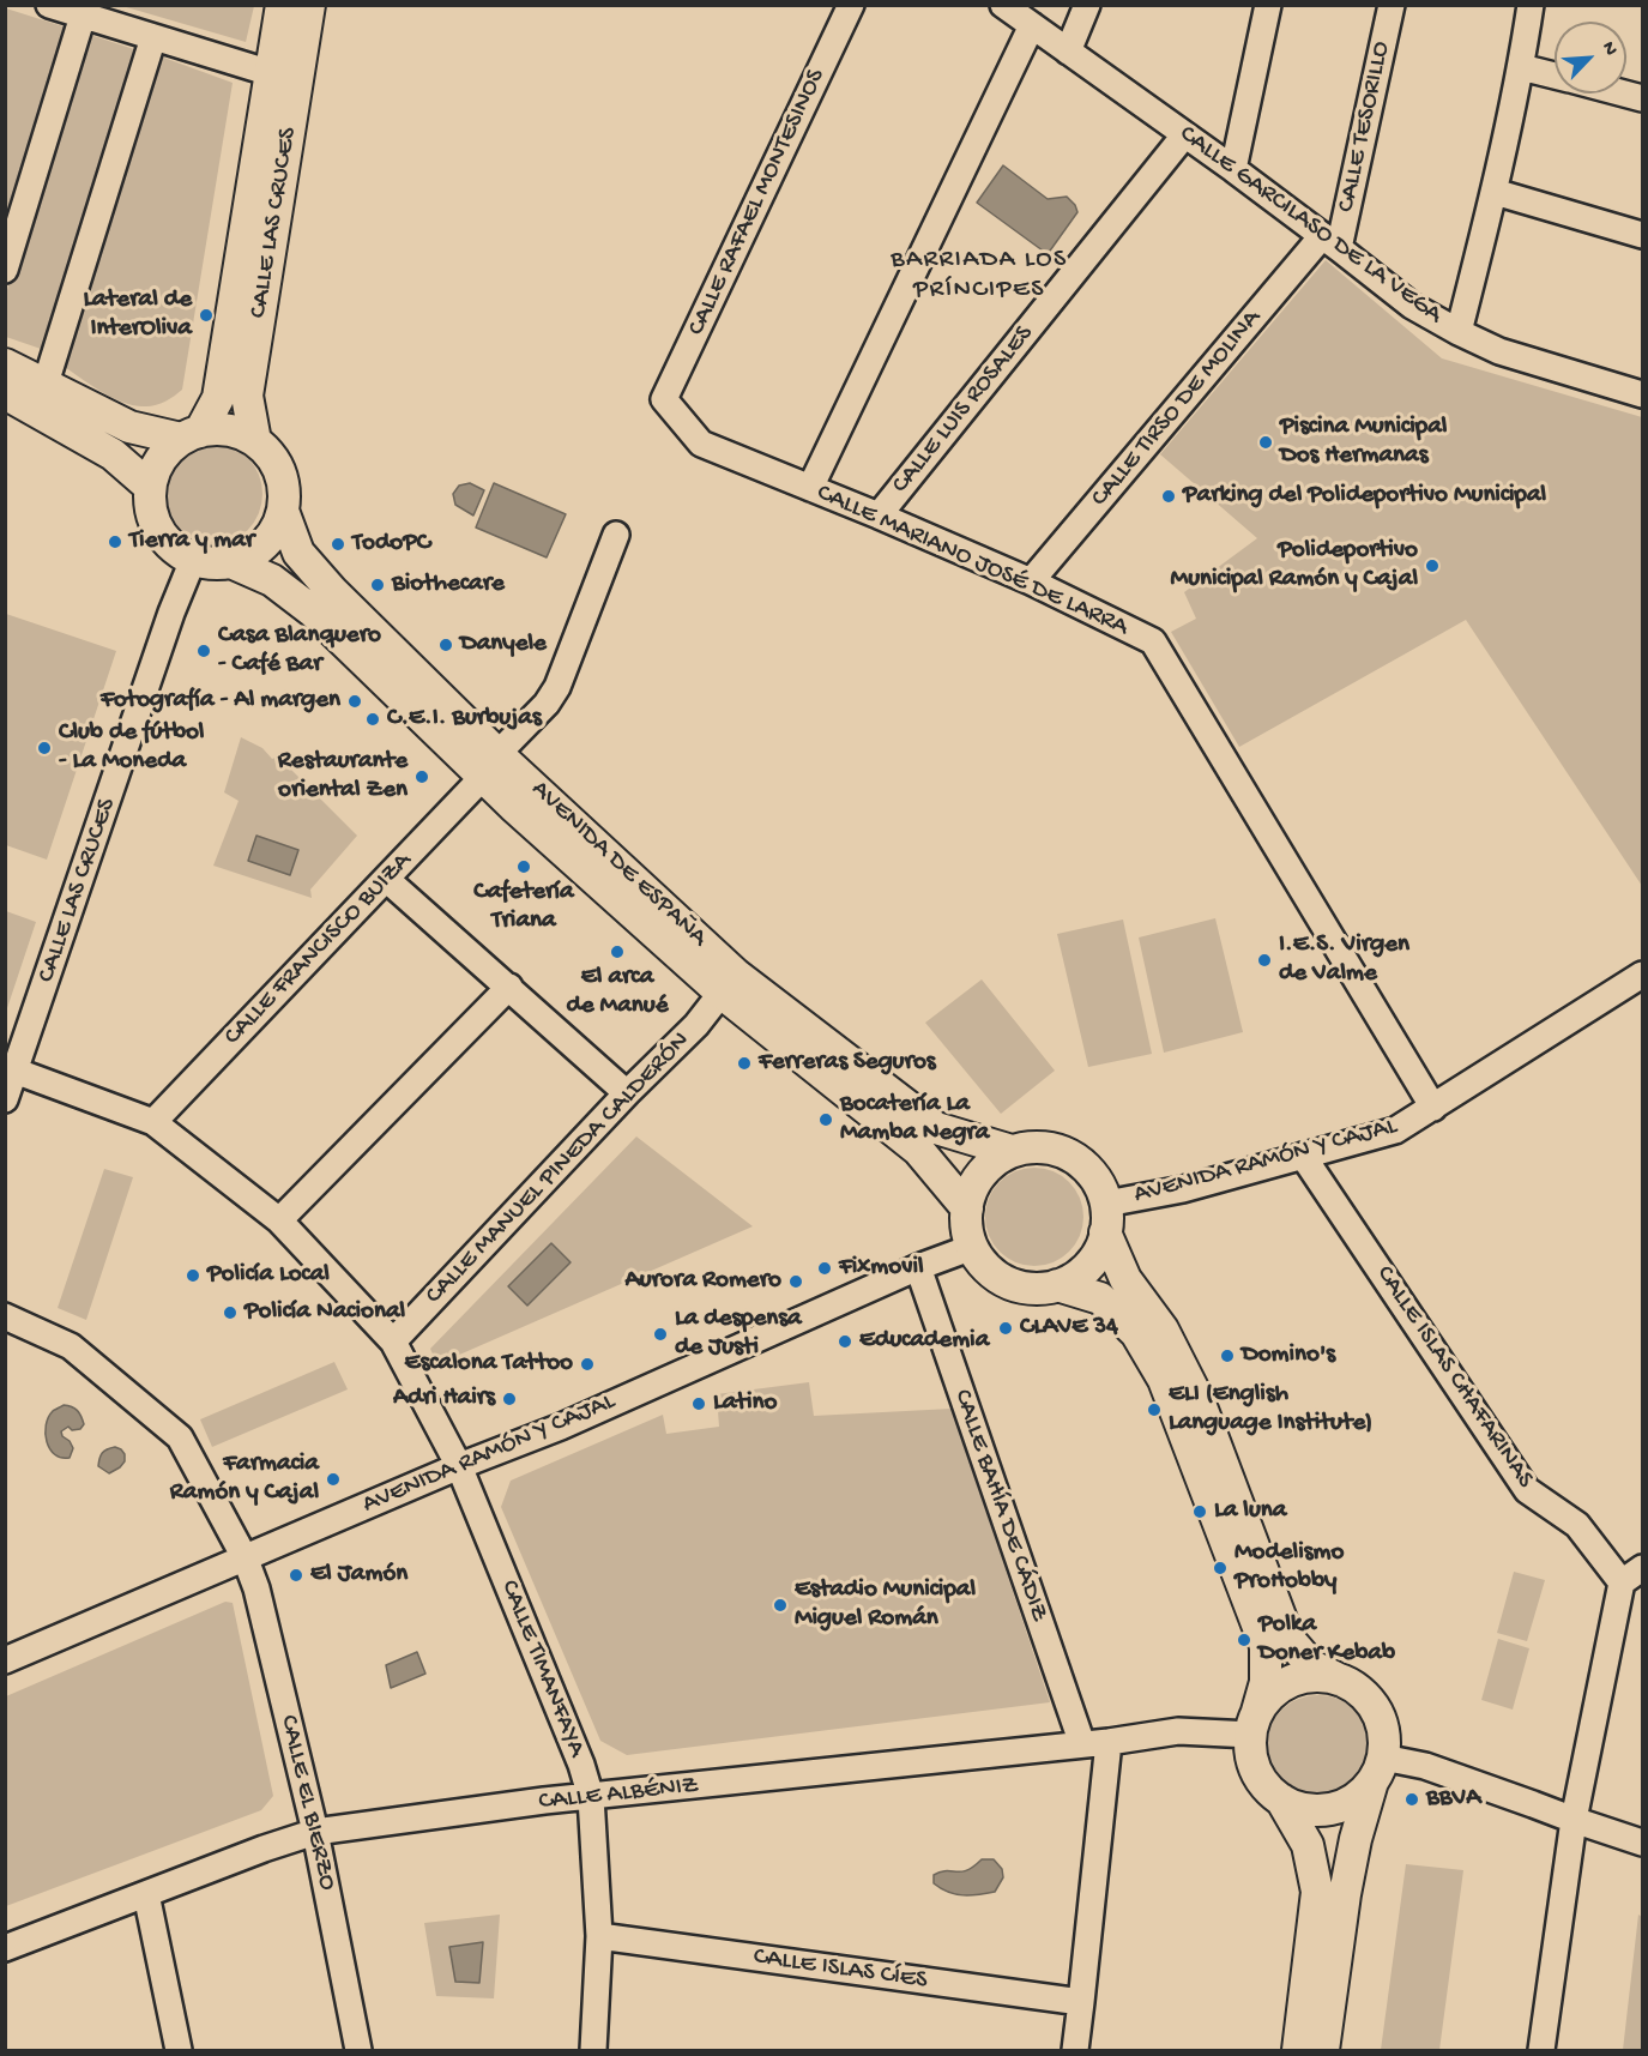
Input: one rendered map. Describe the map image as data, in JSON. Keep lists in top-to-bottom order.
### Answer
{
  "streets": {
    "main road": ["CALLE LAS CRUCES", "AVENIDA DE ESPAÑA"],
    "street": [
      "CALLE TESORILLO",
      "CALLE RAFAEL MONTESINOS",
      "CALLE GARCILASO DE LA VEGA",
      "CALLE TIRSO DE MOLINA",
      "CALLE LUIS ROSALES",
      "CALLE MARIANO JOSÉ DE LARRA",
      "CALLE FRANCISCO BUIZA",
      "AVENIDA RAMÓN Y CAJAL",
      "CALLE MANUEL PINEDA CALDERÓN",
      "CALLE ISLAS CHAFARINAS",
      "CALLE BAHÍA DE CÁDIZ",
      "CALLE TIMANFAYA",
      "CALLE ALBÉNIZ",
      "CALLE EL BIERZO",
      "CALLE ISLAS CÍES"
    ]
  },
  "crossings": [
    ["CALLE TESORILLO", "CALLE GARCILASO DE LA VEGA"],
    ["CALLE TESORILLO", "CALLE TIRSO DE MOLINA"],
    ["CALLE RAFAEL MONTESINOS", "CALLE MARIANO JOSÉ DE LARRA"],
    ["CALLE LAS CRUCES", "AVENIDA DE ESPAÑA"],
    ["CALLE LAS CRUCES", "CALLE TIMANFAYA"],
    ["CALLE GARCILASO DE LA VEGA", "CALLE TIRSO DE MOLINA"],
    ["CALLE GARCILASO DE LA VEGA", "CALLE LUIS ROSALES"],
    ["CALLE TIRSO DE MOLINA", "CALLE MARIANO JOSÉ DE LARRA"],
    ["CALLE LUIS ROSALES", "CALLE MARIANO JOSÉ DE LARRA"],
    ["CALLE MARIANO JOSÉ DE LARRA", "AVENIDA RAMÓN Y CAJAL"],
    ["AVENIDA DE ESPAÑA", "CALLE FRANCISCO BUIZA"],
    ["AVENIDA DE ESPAÑA", "AVENIDA RAMÓN Y CAJAL"],
    ["AVENIDA DE ESPAÑA", "CALLE MANUEL PINEDA CALDERÓN"],
    ["CALLE FRANCISCO BUIZA", "CALLE TIMANFAYA"],
    ["AVENIDA RAMÓN Y CAJAL", "CALLE ISLAS CHAFARINAS"],
    ["AVENIDA RAMÓN Y CAJAL", "CALLE BAHÍA DE CÁDIZ"],
    ["AVENIDA RAMÓN Y CAJAL", "CALLE TIMANFAYA"],
    ["AVENIDA RAMÓN Y CAJAL", "CALLE EL BIERZO"],
    ["CALLE MANUEL PINEDA CALDERÓN", "CALLE TIMANFAYA"],
    ["CALLE BAHÍA DE CÁDIZ", "CALLE ALBÉNIZ"],
    ["CALLE TIMANFAYA", "CALLE ALBÉNIZ"],
    ["CALLE TIMANFAYA", "CALLE ISLAS CÍES"],
    ["CALLE ALBÉNIZ", "CALLE EL BIERZO"]
  ],
  "districts": ["BARRIADA LOS PRÍNCIPES"],
  "places": [
    "Lateral de InterOliva",
    "Piscina Municipal Dos Hermanas",
    "Parking del Polideportivo Municipal",
    "Tierra y mar",
    "TodoPC",
    "Polideportivo Municipal Ramón y Cajal",
    "Biothecare",
    "Danyele",
    "Casa Blanquero - Café Bar",
    "Fotografía - Al margen",
    "C.E.I. Burbujas",
    "Club de fútbol - La Moneda",
    "Restaurante oriental Zen",
    "Cafetería Triana",
    "El arca de Manué",
    "I.E.S. Virgen de Valme",
    "Ferreras Seguros",
    "Bocatería La Mamba Negra",
    "Fixmovil",
    "Policía Local",
    "Aurora Romero",
    "Policía Nacional",
    "CLAVE 34",
    "La despensa de Justi",
    "Educademia",
    "Domino's",
    "Escalona Tattoo",
    "Adri Hairs",
    "Latino",
    "ELI (English Language Institute)",
    "Farmacia Ramón y Cajal",
    "La luna",
    "Modelismo ProHobby",
    "El Jamón",
    "Estadio Municipal Miguel Román",
    "Polka Doner Kebab",
    "BBVA"
  ],
  "north": "top right"
}
